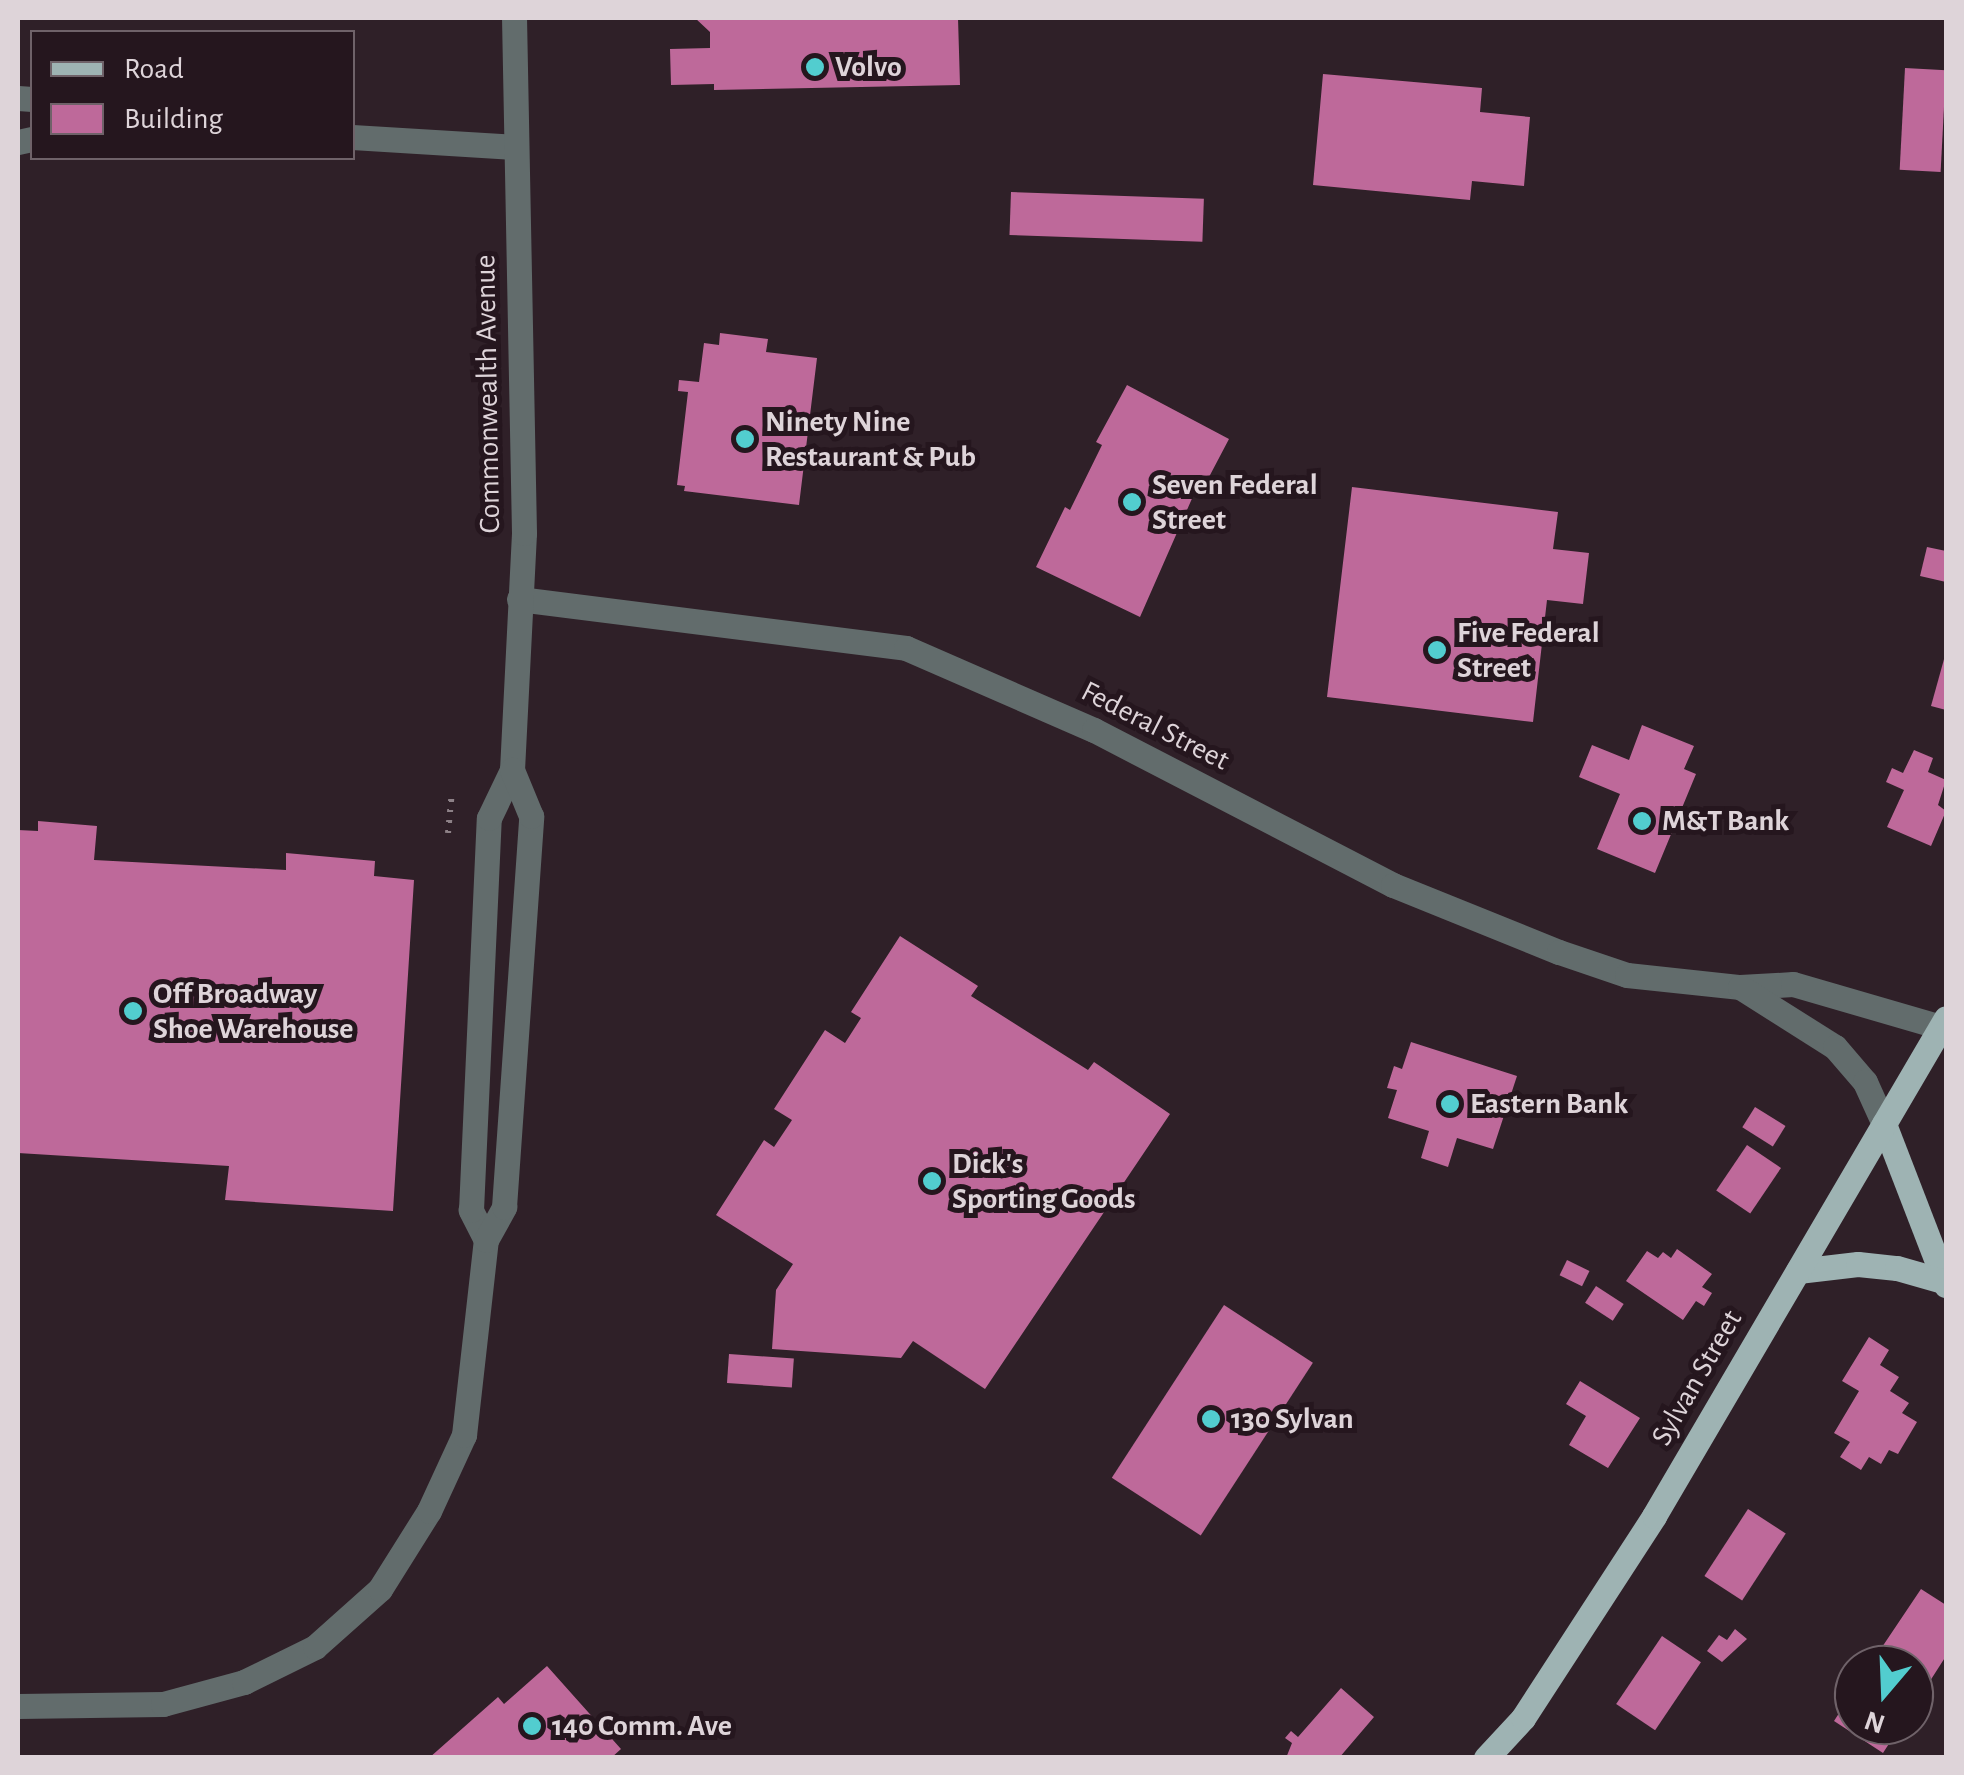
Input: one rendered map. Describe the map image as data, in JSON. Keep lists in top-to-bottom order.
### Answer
{
  "streets": {
    "main road": ["Sylvan Street"],
    "street": ["Commonwealth Avenue", "Federal Street"]
  },
  "crossings": [
    ["Commonwealth Avenue", "Federal Street"],
    ["Federal Street", "Sylvan Street"]
  ],
  "places": [
    "Volvo",
    "Ninety Nine Restaurant & Pub",
    "Seven Federal Street",
    "Five Federal Street",
    "M&T Bank",
    "Off Broadway Shoe Warehouse",
    "Eastern Bank",
    "Dick's Sporting Goods",
    "130 Sylvan",
    "140 Comm. Ave"
  ],
  "legend": ["Road", "Building"],
  "north": "bottom"
}
